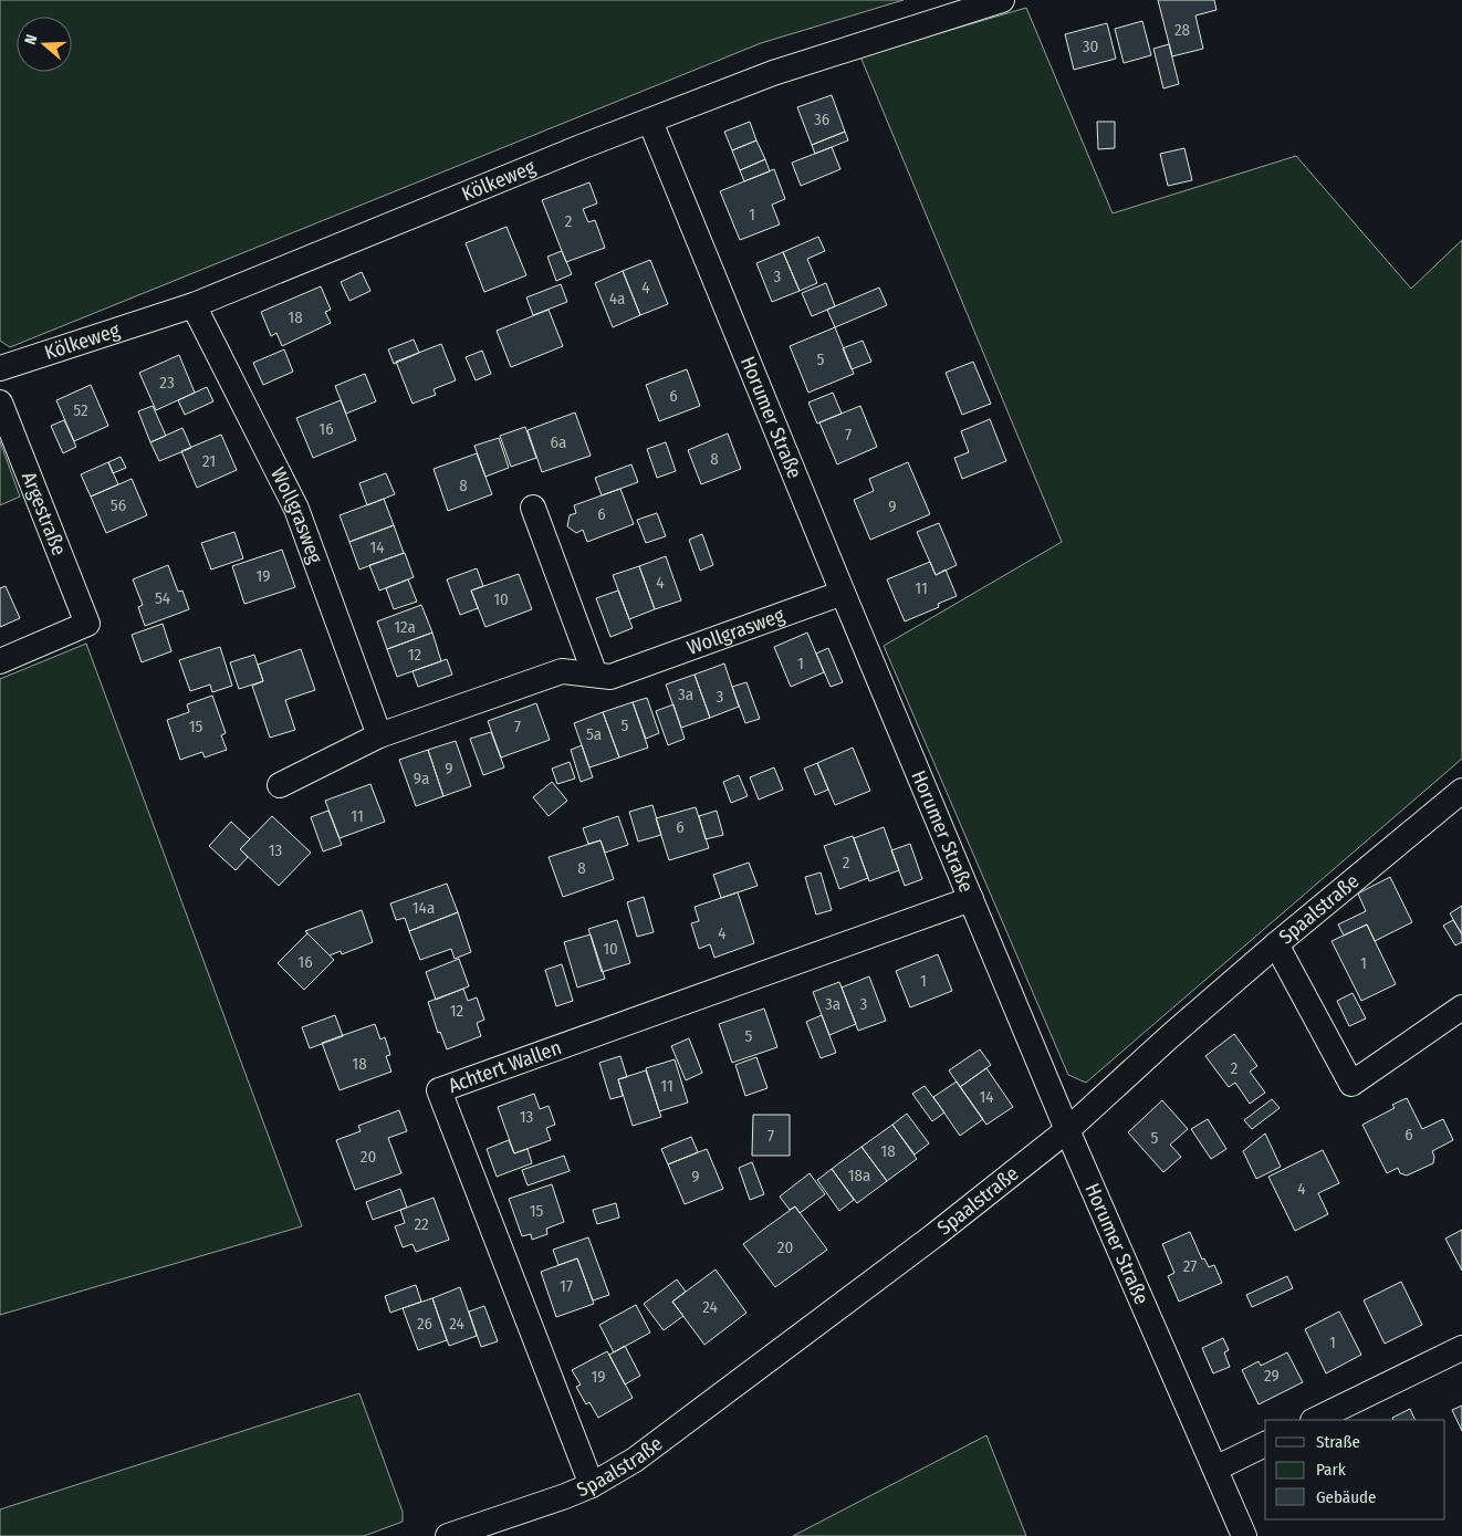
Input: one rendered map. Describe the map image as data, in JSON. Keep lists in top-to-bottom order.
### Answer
{
  "streets": {
    "street": [
      "Kölkeweg",
      "Horumer Straße",
      "Argestraße",
      "Wollgrasweg",
      "Spaalstraße",
      "Achtert Wallen"
    ]
  },
  "crossings": [
    ["Kölkeweg", "Horumer Straße"],
    ["Kölkeweg", "Wollgrasweg"],
    ["Horumer Straße", "Wollgrasweg"],
    ["Horumer Straße", "Spaalstraße"],
    ["Horumer Straße", "Achtert Wallen"],
    ["Spaalstraße", "Achtert Wallen"]
  ],
  "house_numbers": [
    "28",
    "30",
    "36",
    "1",
    "2",
    "3",
    "4",
    "4a",
    "18",
    "5",
    "23",
    "6",
    "52",
    "16",
    "7",
    "6a",
    "8",
    "21",
    "8",
    "56",
    "9",
    "6",
    "14",
    "19",
    "4",
    "11",
    "54",
    "10",
    "12a",
    "12",
    "1",
    "3a",
    "3",
    "5",
    "15",
    "7",
    "5a",
    "9",
    "9a",
    "11",
    "6",
    "13",
    "2",
    "8",
    "14a",
    "4",
    "10",
    "16",
    "1",
    "1",
    "3a",
    "3",
    "12",
    "5",
    "18",
    "2",
    "11",
    "14",
    "13",
    "6",
    "7",
    "5",
    "18",
    "20",
    "18a",
    "9",
    "4",
    "15",
    "22",
    "20",
    "27",
    "17",
    "24",
    "26",
    "24",
    "1",
    "29",
    "19"
  ],
  "legend": ["Straße", "Park", "Gebäude"],
  "north": "left"
}
